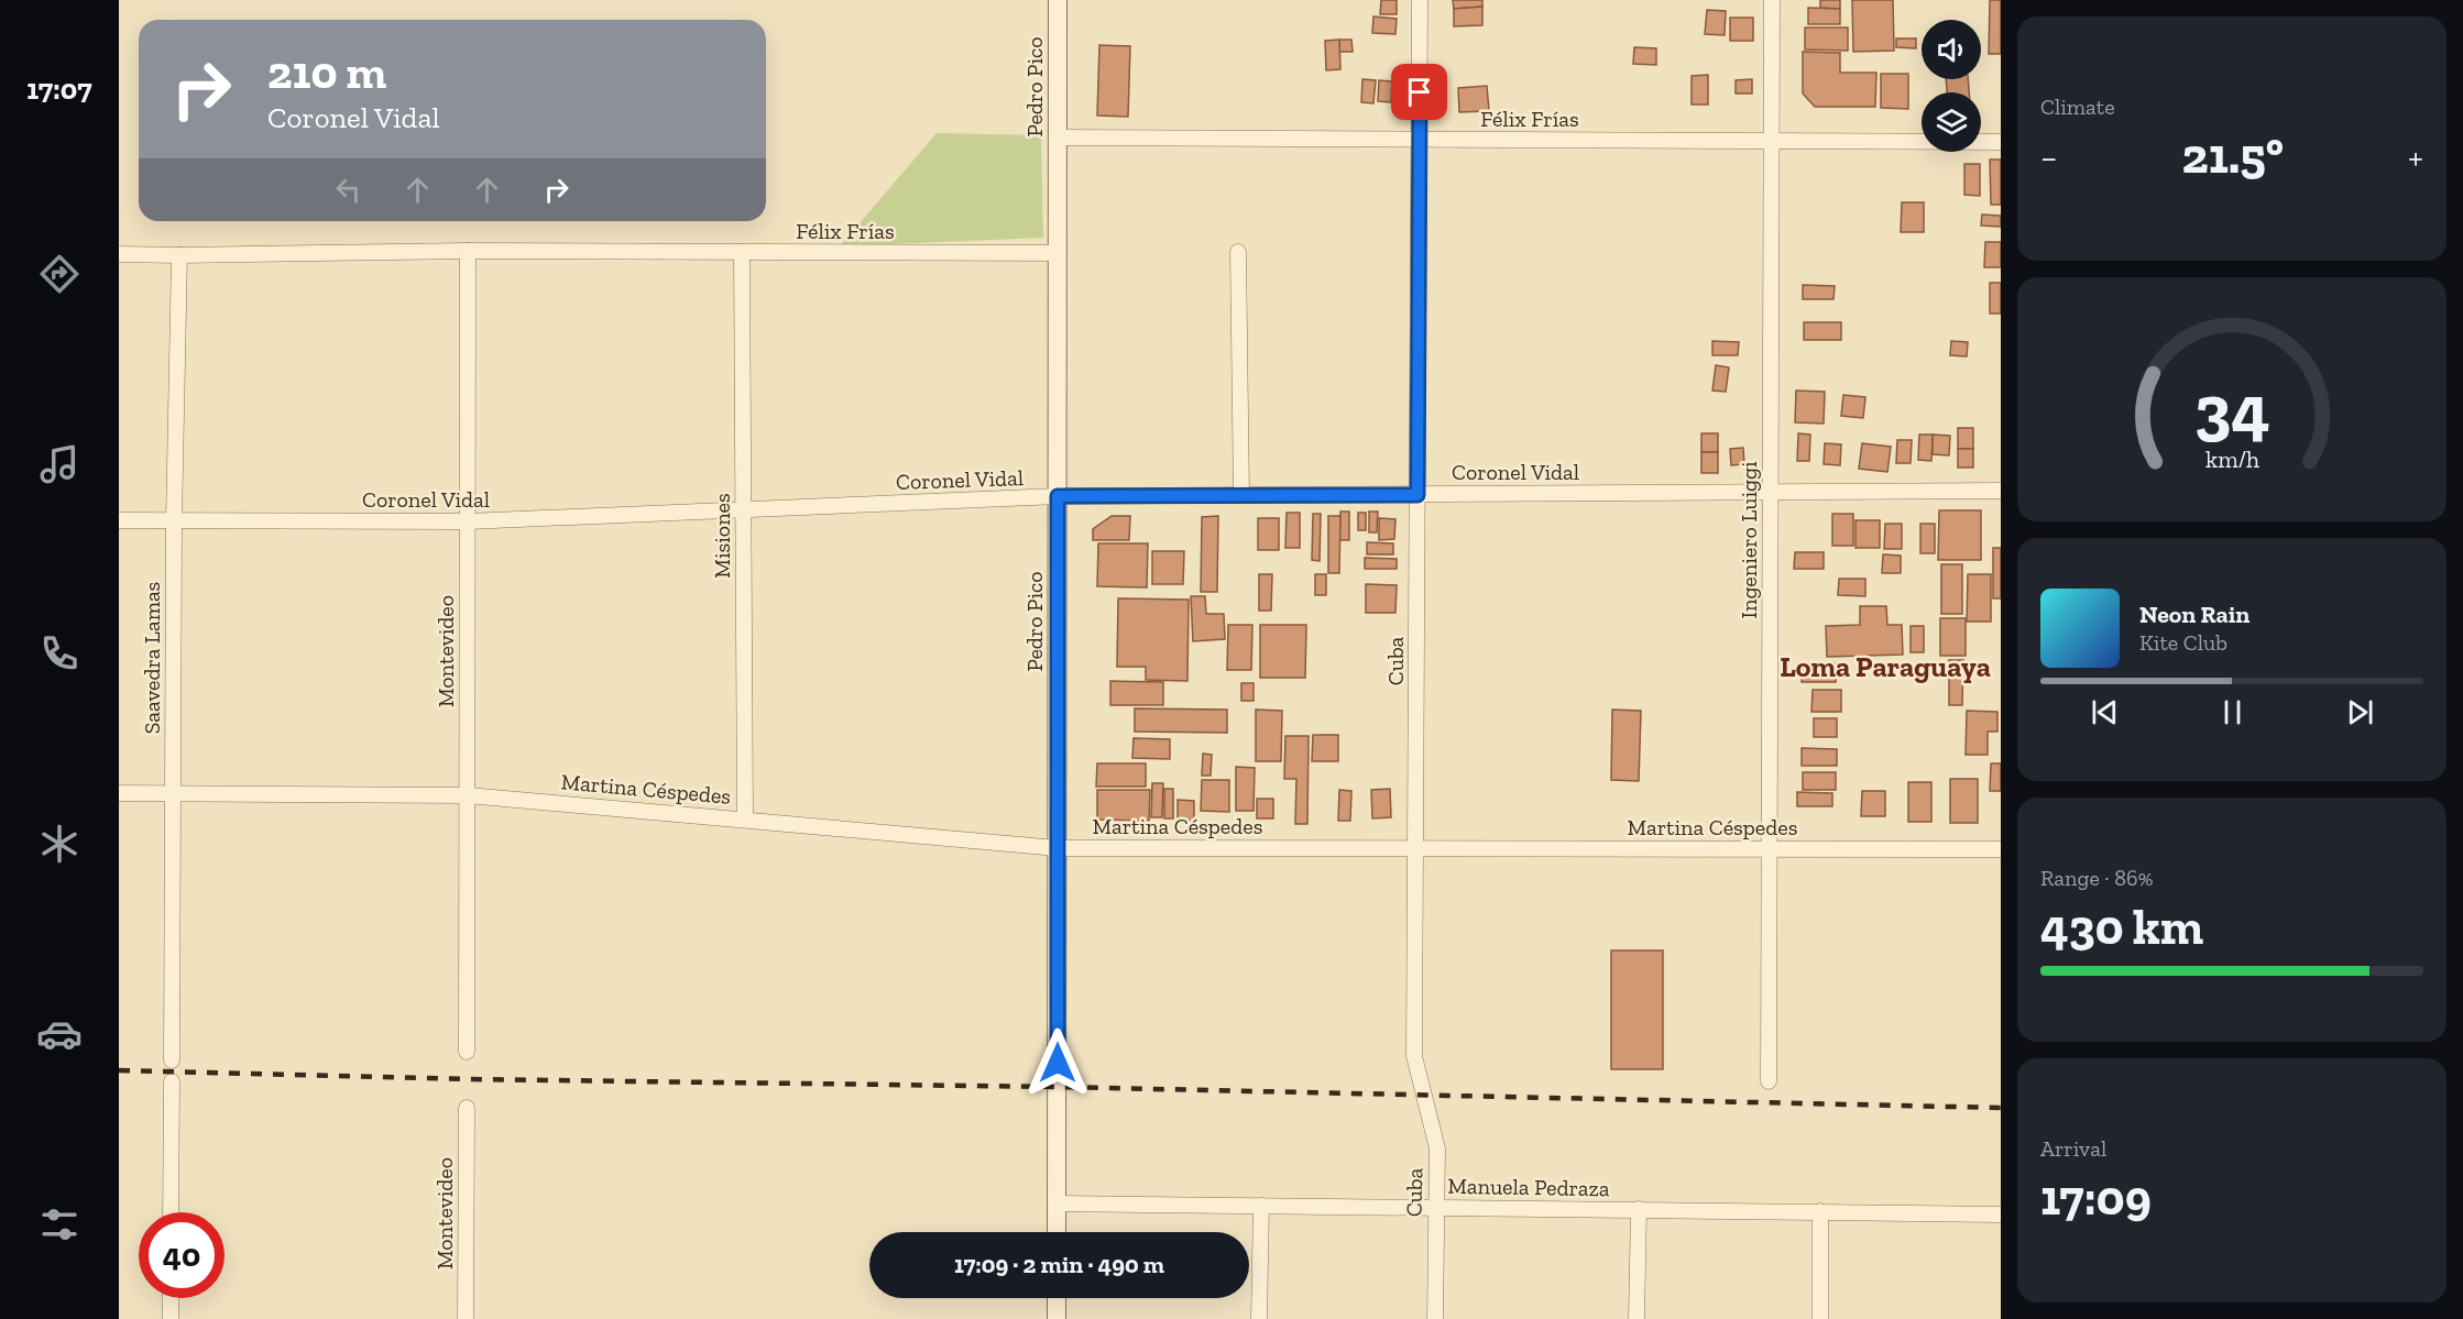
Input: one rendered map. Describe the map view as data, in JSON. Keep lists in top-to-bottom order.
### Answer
{
  "streets": {
    "street": [
      "Pedro Pico",
      "Félix Frías",
      "Coronel Vidal",
      "Misiones",
      "Ingeniero Luiggi",
      "Montevideo",
      "Saavedra Lamas",
      "Cuba",
      "Martina Céspedes",
      "Manuela Pedraza"
    ]
  },
  "crossings": [
    ["Pedro Pico", "Félix Frías"],
    ["Pedro Pico", "Coronel Vidal"],
    ["Pedro Pico", "Martina Céspedes"],
    ["Pedro Pico", "Manuela Pedraza"],
    ["Félix Frías", "Misiones"],
    ["Félix Frías", "Ingeniero Luiggi"],
    ["Félix Frías", "Montevideo"],
    ["Félix Frías", "Saavedra Lamas"],
    ["Félix Frías", "Cuba"],
    ["Coronel Vidal", "Misiones"],
    ["Coronel Vidal", "Ingeniero Luiggi"],
    ["Coronel Vidal", "Montevideo"],
    ["Coronel Vidal", "Saavedra Lamas"],
    ["Coronel Vidal", "Cuba"],
    ["Misiones", "Martina Céspedes"],
    ["Ingeniero Luiggi", "Martina Céspedes"],
    ["Montevideo", "Martina Céspedes"],
    ["Saavedra Lamas", "Martina Céspedes"],
    ["Cuba", "Martina Céspedes"],
    ["Cuba", "Manuela Pedraza"]
  ],
  "districts": ["Loma Paraguaya"],
  "page": {
    "tabs": "17:07",
    "tile": [
      "Climate",
      ["Range · 86%", "430 km"],
      ["Arrival", "17:09"]
    ],
    "turn": ["210 m", "Coronel Vidal"],
    "heat": ["−", "21.5°", "+"],
    "song": ["Neon Rain", "Kite Club"],
    "limit": "40",
    "trip": "17:09 · 2 min · 490 m",
    "gauge": ["34", "km/h"]
  }
}
